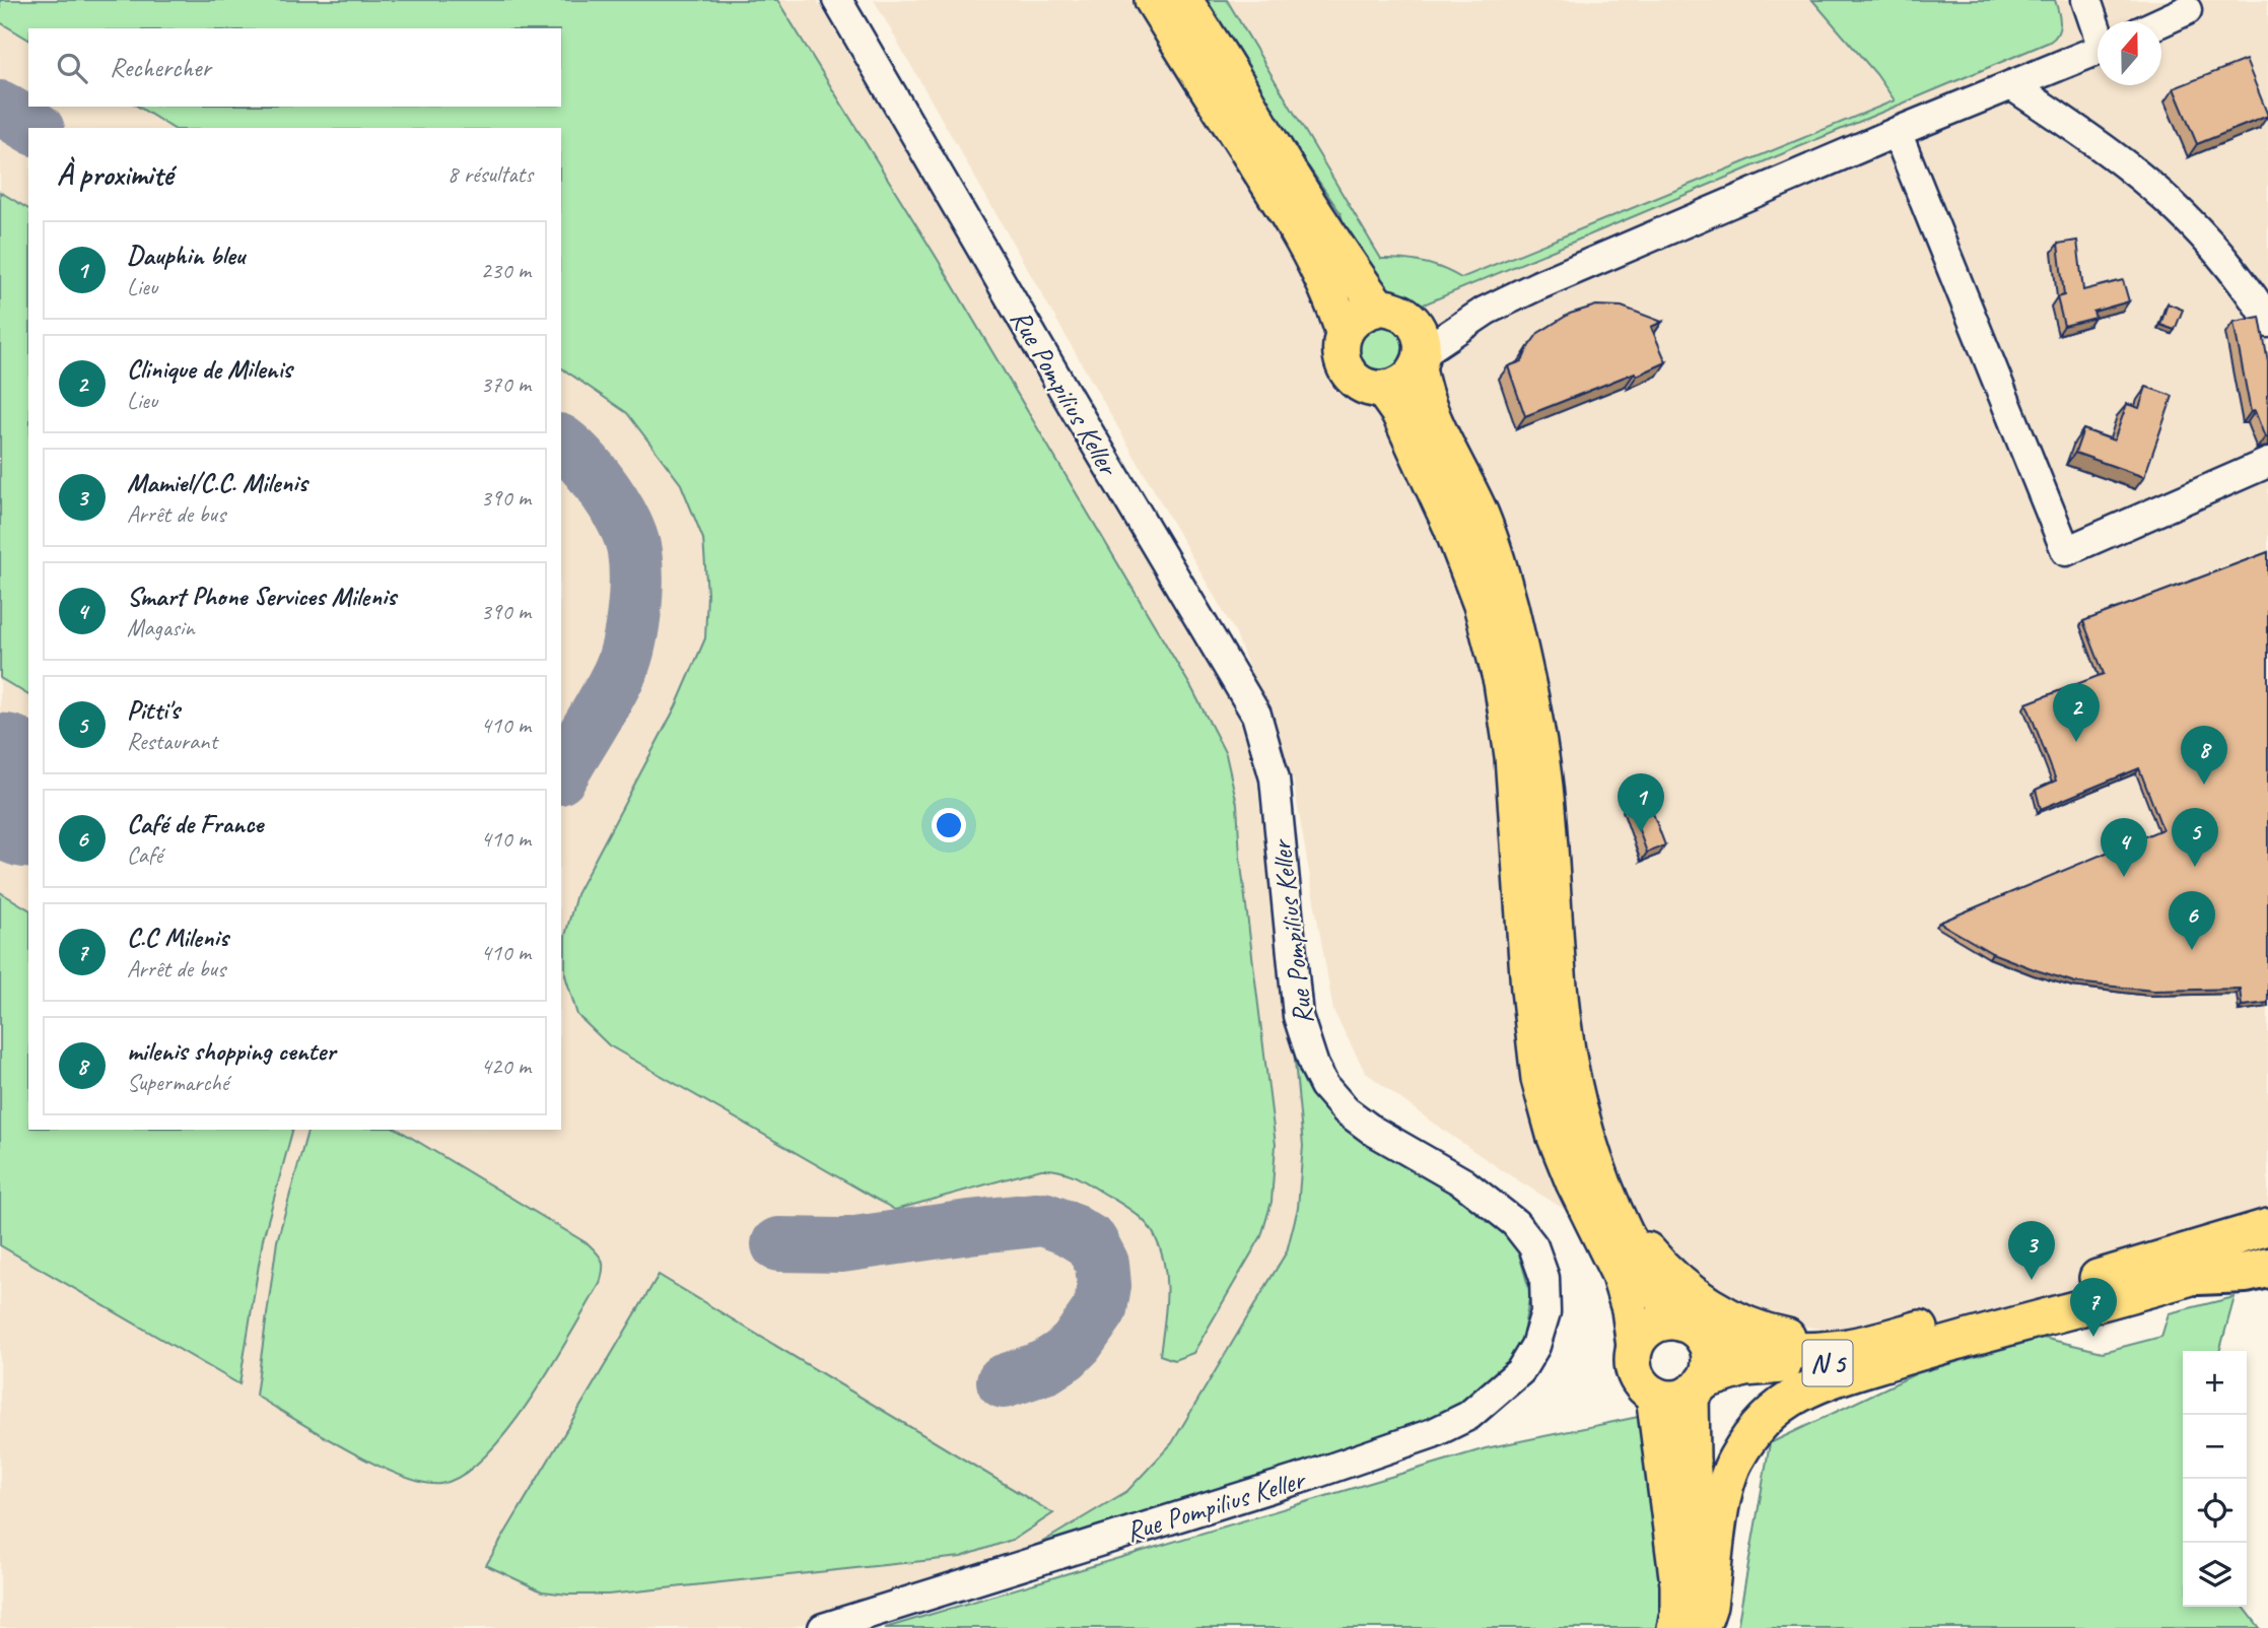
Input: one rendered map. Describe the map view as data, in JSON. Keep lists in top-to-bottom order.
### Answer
{
  "streets": {
    "main road": ["N 5"],
    "street": ["Rue Pompilius Keller"]
  },
  "north": "top",
  "page": {
    "search": "Rechercher",
    "heading": ["À proximité", "8 résultats"],
    "list": [
      {
        "mark": "1",
        "name": "Dauphin bleu",
        "note": "Lieu",
        "value": "230 m"
      },
      {
        "mark": "2",
        "name": "Clinique de Milenis",
        "note": "Lieu",
        "value": "370 m"
      },
      {
        "mark": "3",
        "name": "Mamiel/C.C. Milenis",
        "note": "Arrêt de bus",
        "value": "390 m"
      },
      {
        "mark": "4",
        "name": "Smart Phone Services Milenis",
        "note": "Magasin",
        "value": "390 m"
      },
      {
        "mark": "5",
        "name": "Pitti's",
        "note": "Restaurant",
        "value": "410 m"
      },
      {
        "mark": "6",
        "name": "Café de France",
        "note": "Café",
        "value": "410 m"
      },
      {
        "mark": "7",
        "name": "C.C Milenis",
        "note": "Arrêt de bus",
        "value": "410 m"
      },
      {
        "mark": "8",
        "name": "milenis shopping center",
        "note": "Supermarché",
        "value": "420 m"
      }
    ],
    "pins": [
      "2",
      "8",
      "1",
      "5",
      "4",
      "6",
      "3",
      "7"
    ],
    "map_buttons": ["+", "−"]
  }
}
